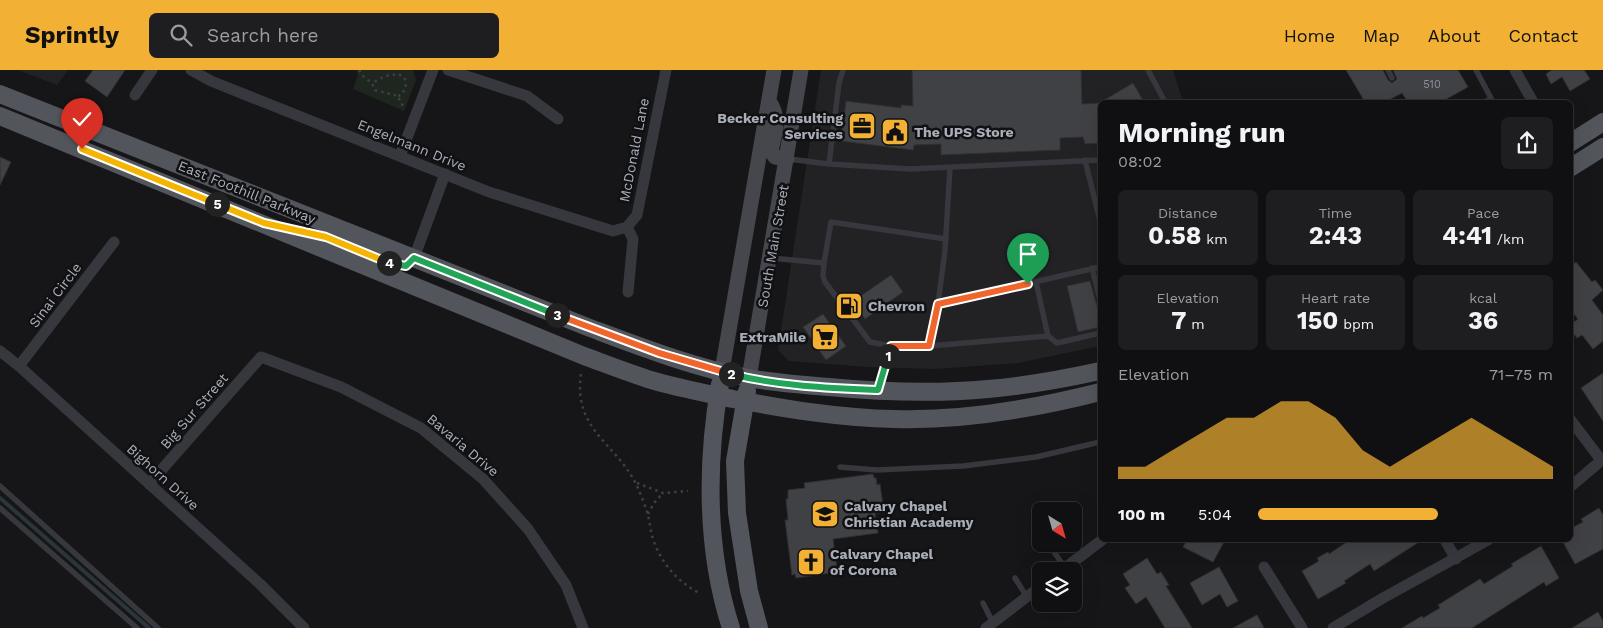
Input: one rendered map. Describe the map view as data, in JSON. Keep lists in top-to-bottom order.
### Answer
{
  "streets": {
    "main road": ["East Foothill Parkway", "South Main Street"],
    "street": [
      "Engelmann Drive",
      "McDonald Lane",
      "Sinai Circle",
      "Big Sur Street",
      "Bavaria Drive",
      "Bighorn Drive"
    ]
  },
  "crossings": [
    ["Engelmann Drive", "McDonald Lane"],
    ["East Foothill Parkway", "South Main Street"],
    ["Sinai Circle", "Bighorn Drive"],
    ["Big Sur Street", "Bavaria Drive"],
    ["Big Sur Street", "Bighorn Drive"]
  ],
  "places": {
    "office": ["Becker Consulting Services"],
    "public building": ["The UPS Store"],
    "fuel station": ["Chevron"],
    "supermarket": ["ExtraMile"],
    "school or university": ["Calvary Chapel Christian Academy"],
    "church": ["Calvary Chapel of Corona"]
  },
  "house_numbers": ["510"],
  "north": "bottom right",
  "page": {
    "header": "Sprintly",
    "search": "Search here",
    "nav": [
      "Home",
      "Map",
      "About",
      "Contact"
    ],
    "heading": ["Morning run", "08:02"],
    "stats": [
      ["Distance", "0.58 km"],
      ["Time", "2:43"],
      ["Pace", "4:41 /km"],
      ["Elevation", "7 m"],
      ["Heart rate", "150 bpm"],
      ["kcal", "36"]
    ],
    "pins": [
      "5",
      "4",
      "3",
      "1",
      "2"
    ],
    "chart": ["Elevation", "71–75 m"],
    "list": [
      {
        "name": "100 m",
        "note": "5:04"
      }
    ]
  }
}
